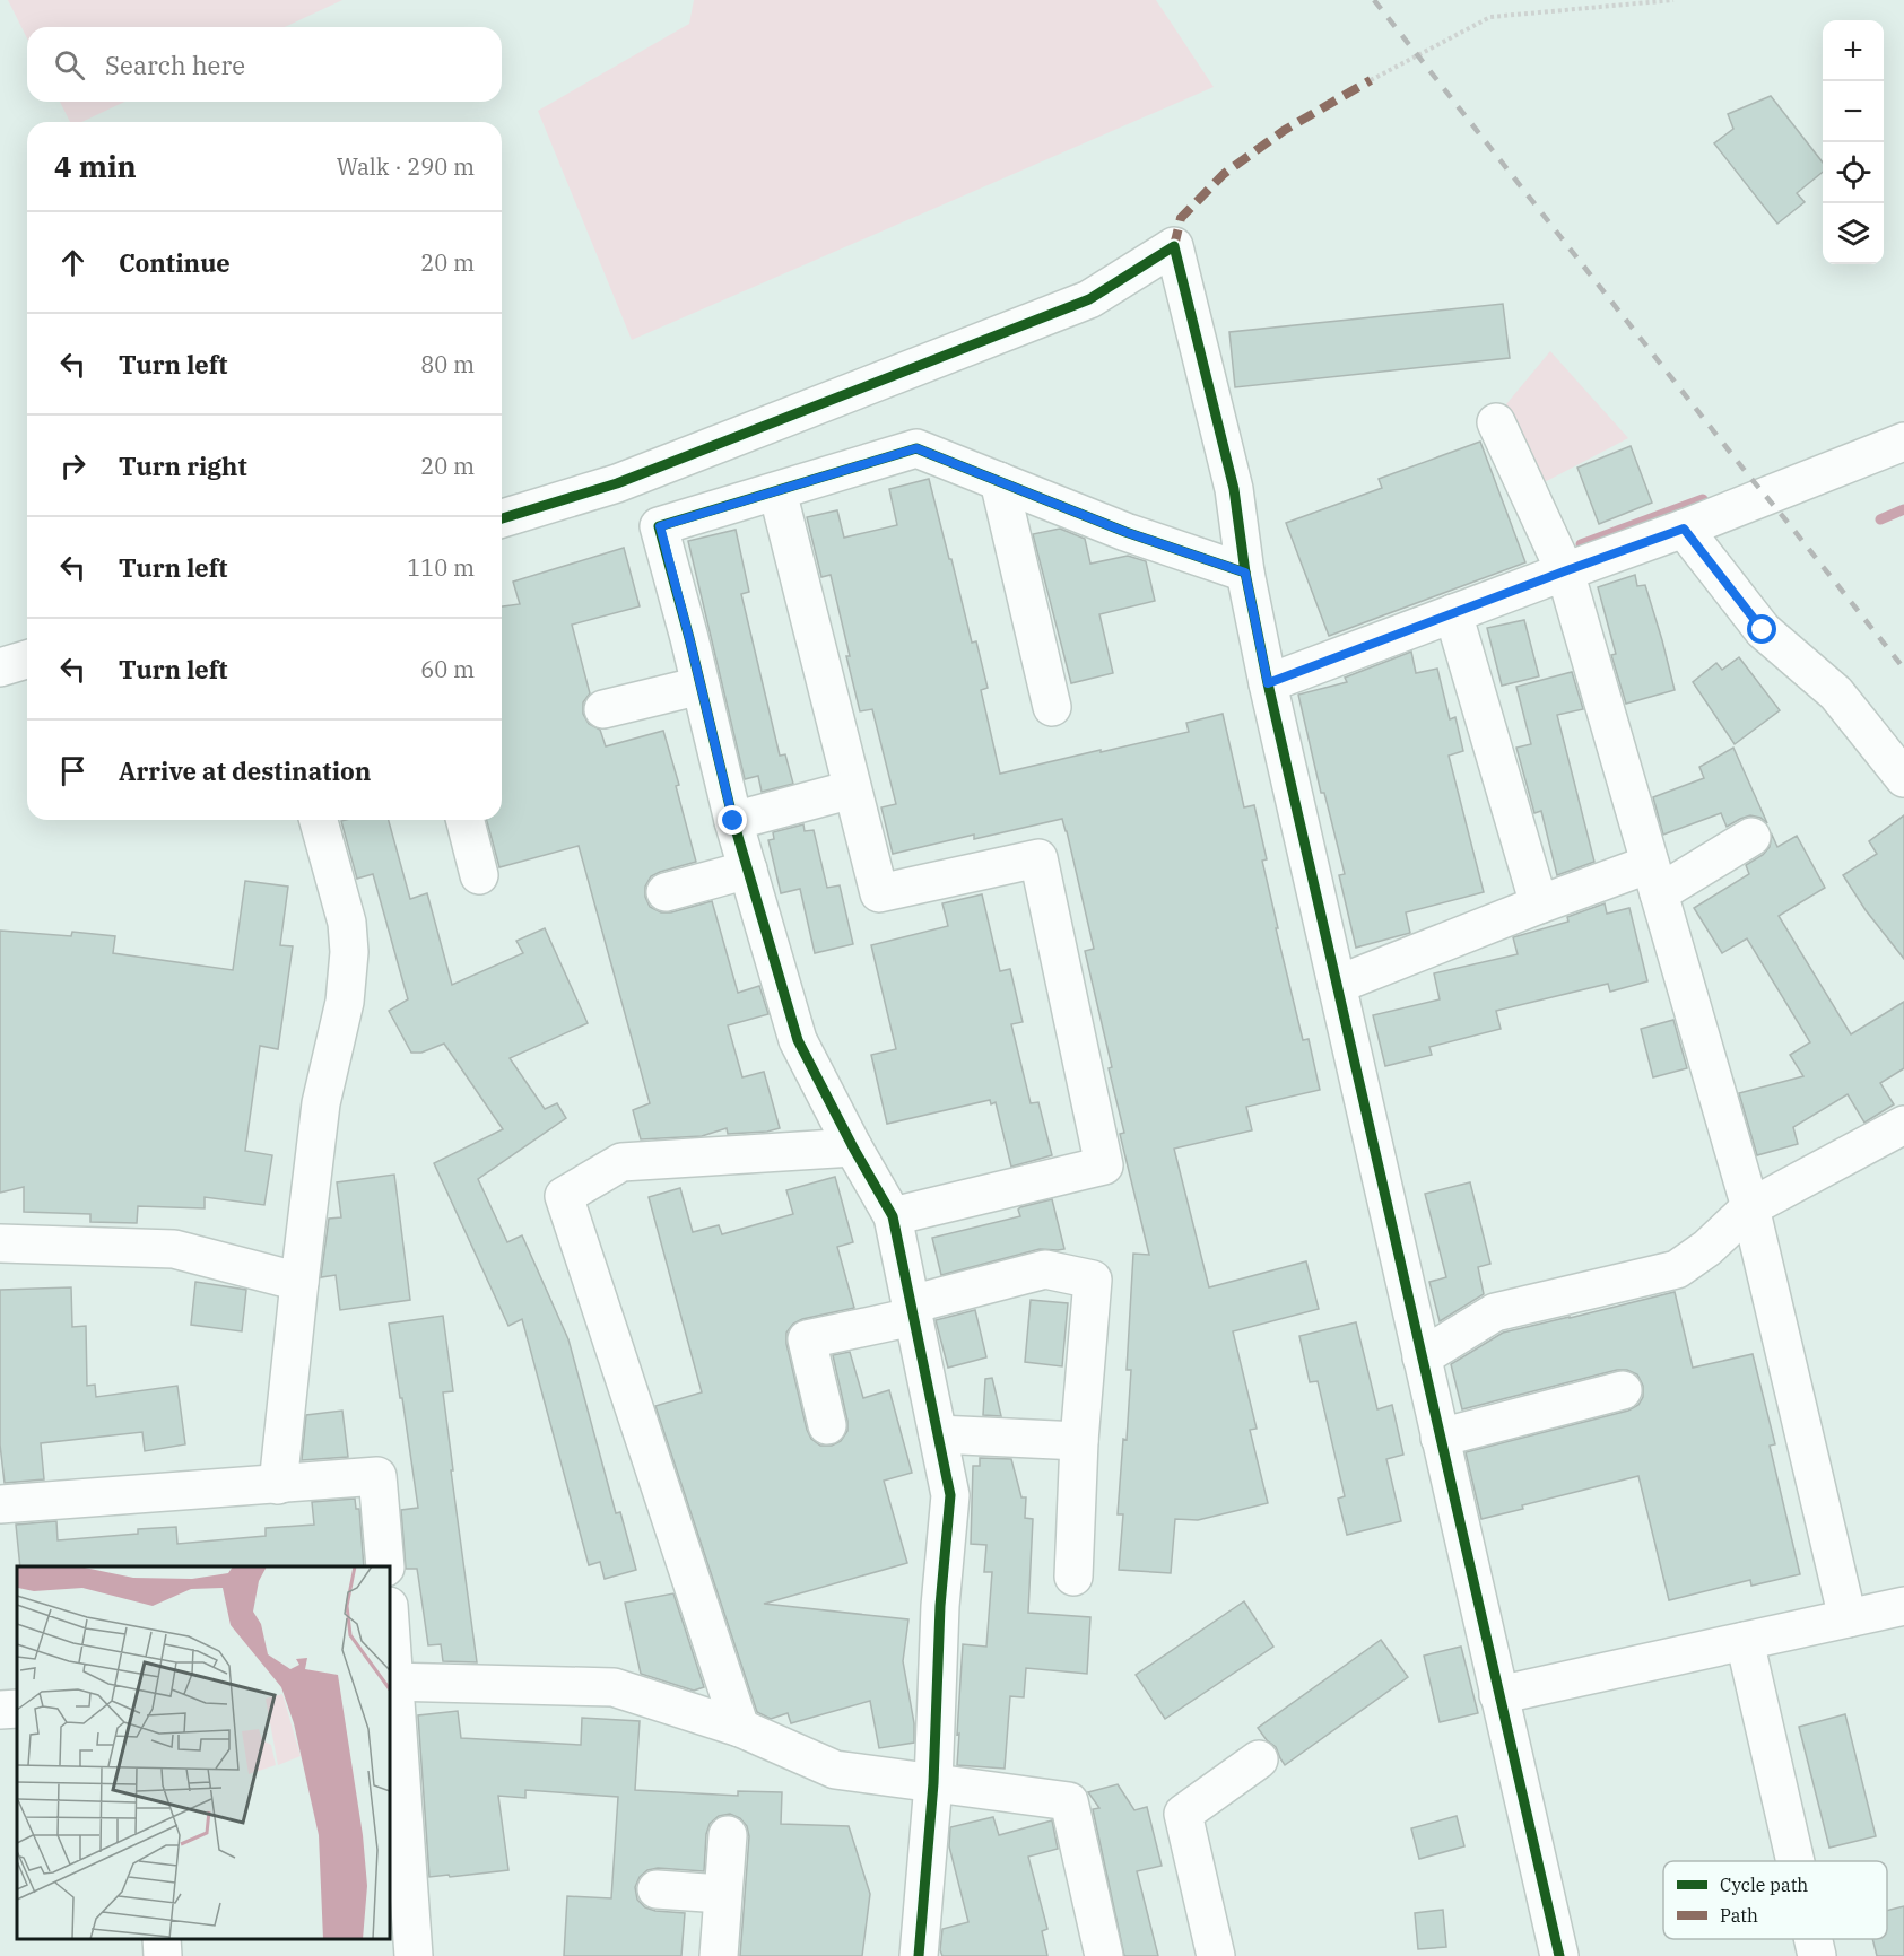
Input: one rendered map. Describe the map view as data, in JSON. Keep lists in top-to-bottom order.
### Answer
{
  "legend": ["Cycle path", "Path"],
  "page": {
    "map_buttons": ["+", "−"],
    "search": "Search here",
    "heading": ["4 min", "Walk · 290 m"],
    "list": [
      ["Continue", "20 m"],
      ["Turn left", "80 m"],
      ["Turn right", "20 m"],
      ["Turn left", "110 m"],
      ["Turn left", "60 m"],
      "Arrive at destination"
    ]
  }
}
